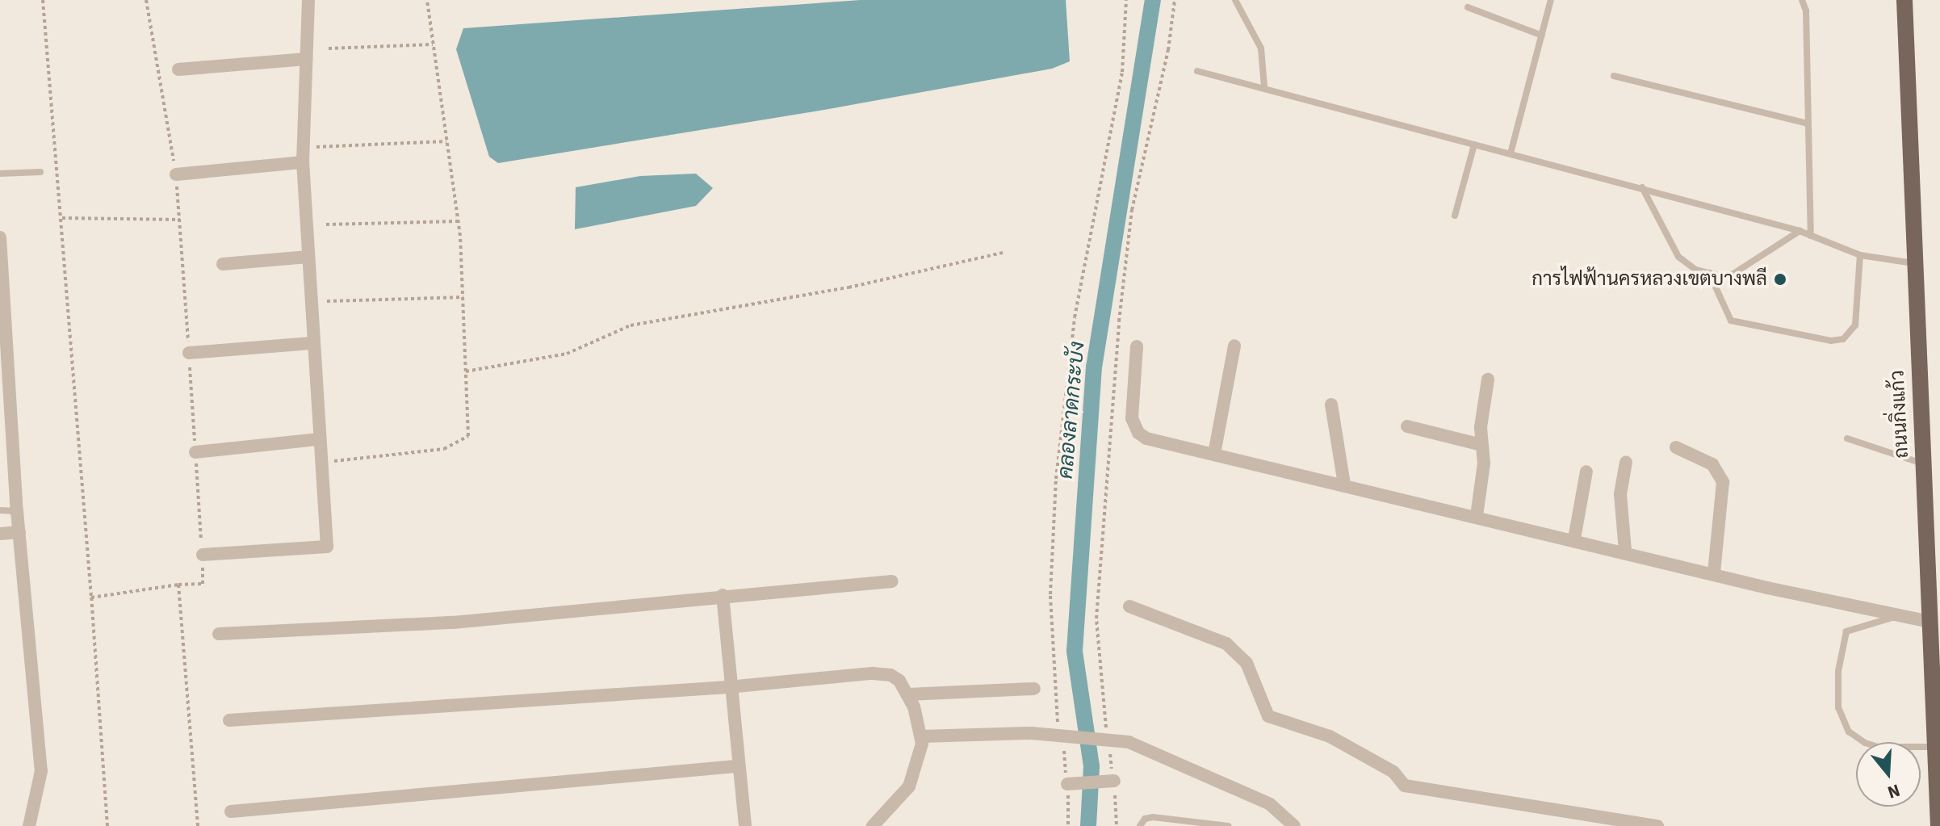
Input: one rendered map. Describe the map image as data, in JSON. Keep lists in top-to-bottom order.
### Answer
{
  "streets": {
    "main road": ["ถนนกิ่งแก้ว"]
  },
  "water": ["คลองลาดกระบัง"],
  "places": ["การไฟฟ้านครหลวงเขตบางพลี"],
  "north": "bottom"
}
